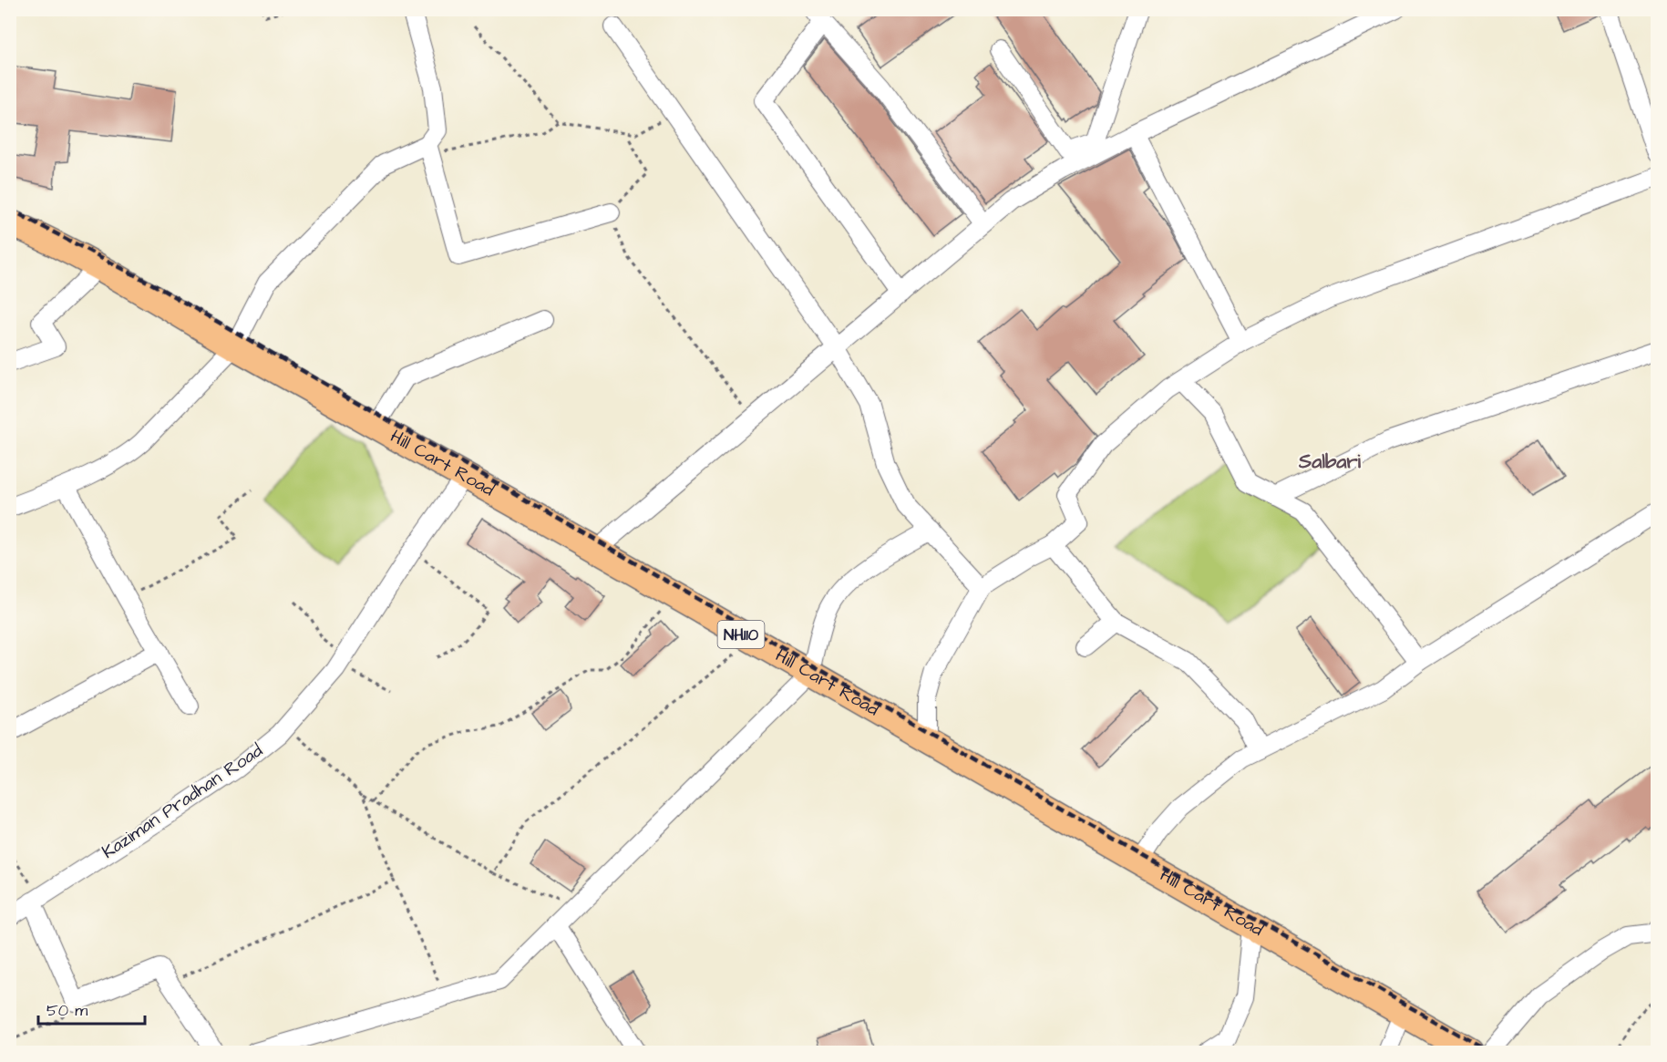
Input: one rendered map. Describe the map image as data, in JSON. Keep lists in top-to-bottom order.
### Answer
{
  "streets": {
    "highway": ["Hill Cart Road", "NH110"],
    "street": ["Kaziman Pradhan Road"]
  },
  "crossings": [
    ["Hill Cart Road", "Kaziman Pradhan Road"]
  ],
  "districts": ["Salbari"],
  "scale_bar": "50 m"
}
